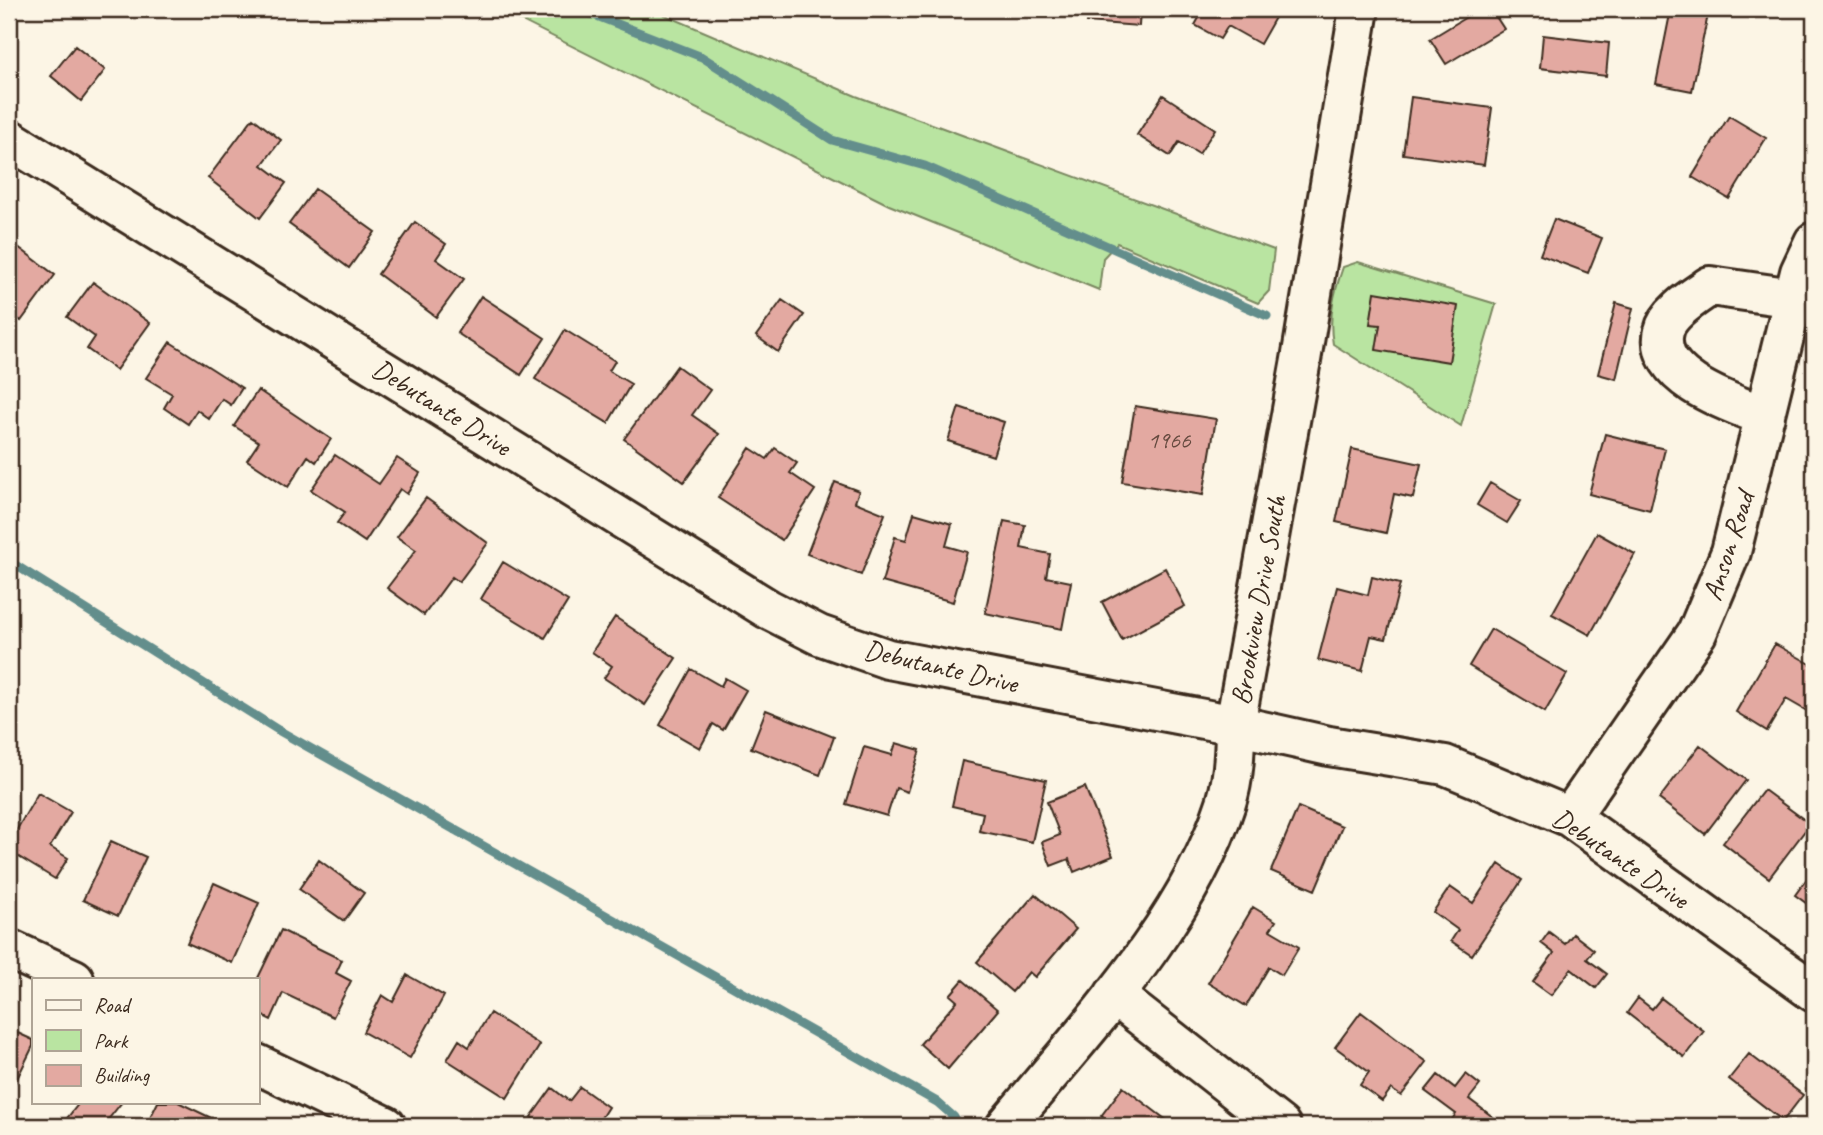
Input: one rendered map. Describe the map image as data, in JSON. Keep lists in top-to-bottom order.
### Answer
{
  "streets": {
    "street": ["Debutante Drive", "Anson Road", "Brookview Drive South"]
  },
  "crossings": [
    ["Debutante Drive", "Anson Road"],
    ["Debutante Drive", "Brookview Drive South"]
  ],
  "house_numbers": ["1966"],
  "legend": ["Road", "Park", "Building"]
}
